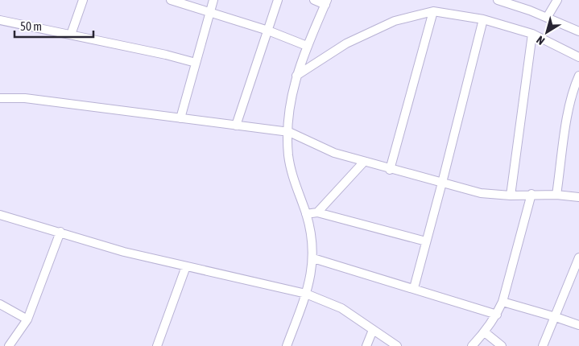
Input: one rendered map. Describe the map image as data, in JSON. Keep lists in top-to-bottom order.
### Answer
{
  "scale_bar": "50 m",
  "north": "bottom left"
}
